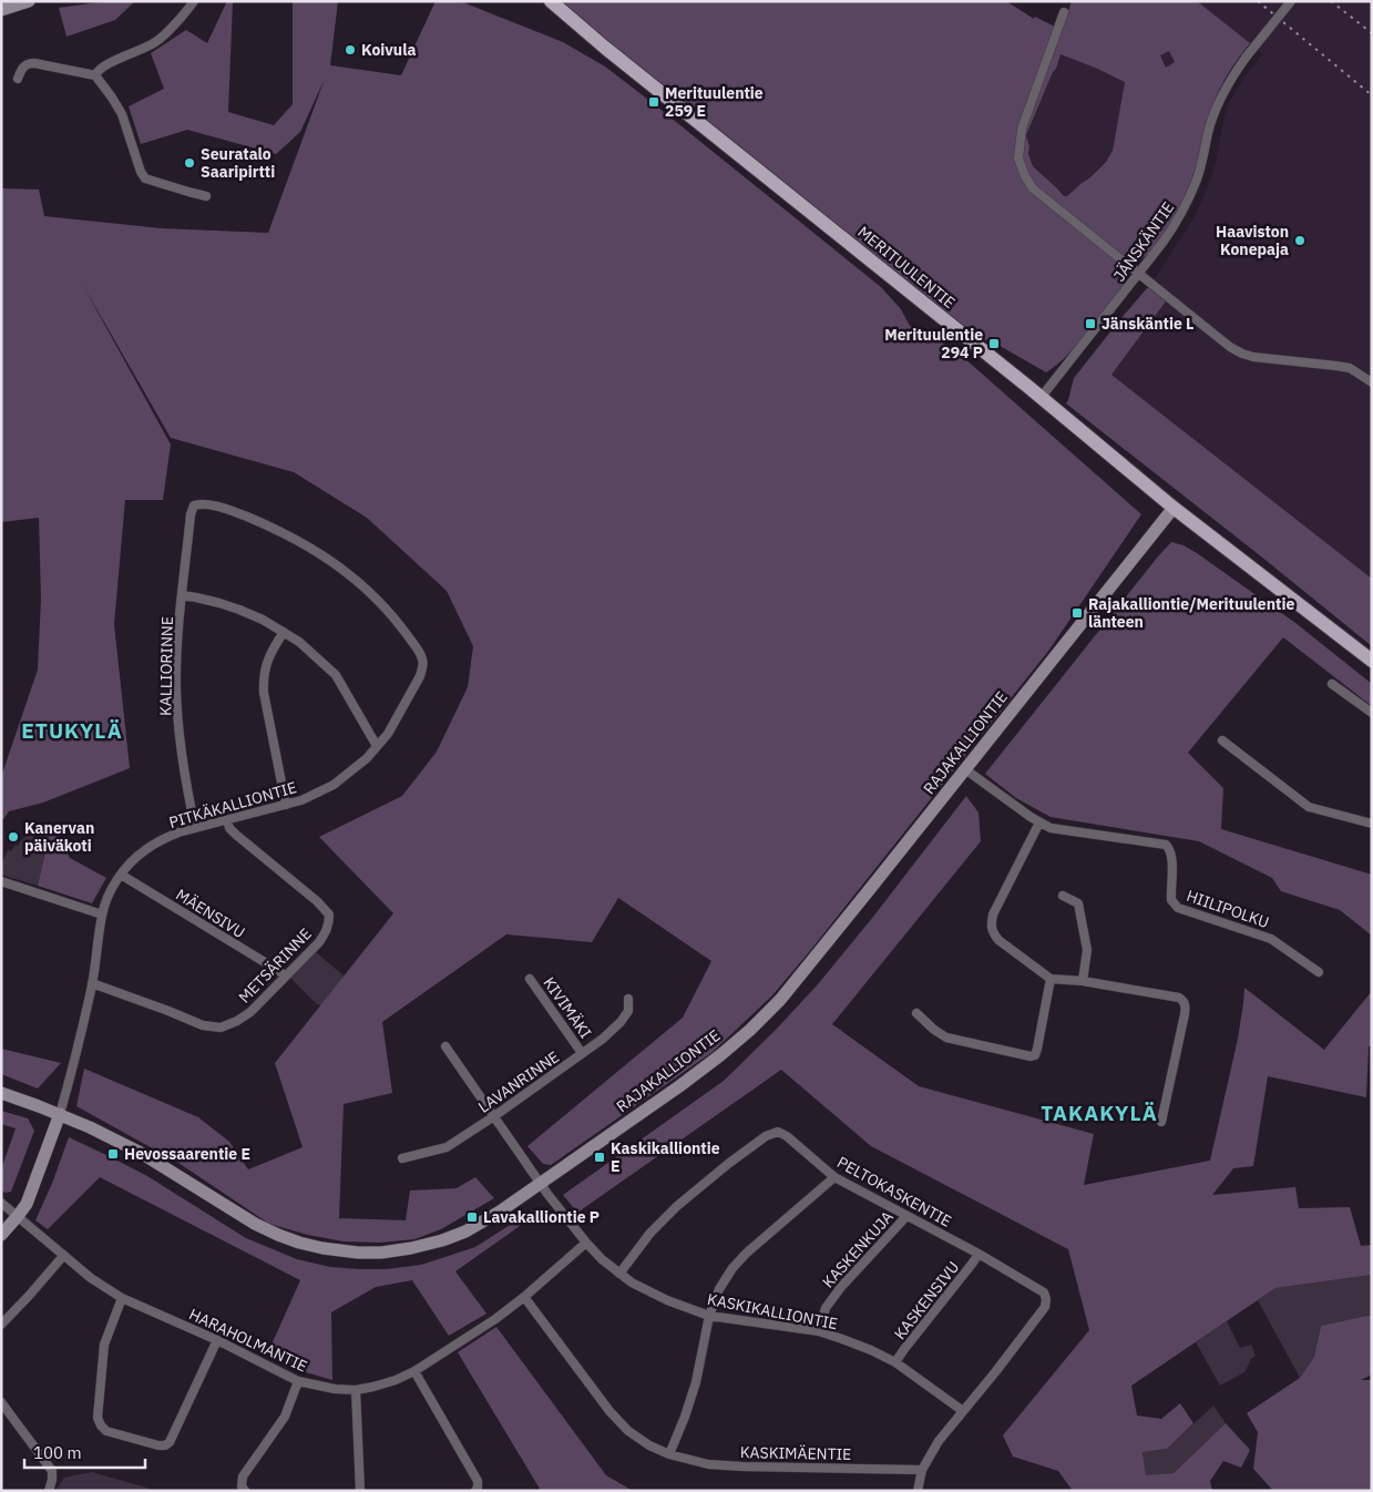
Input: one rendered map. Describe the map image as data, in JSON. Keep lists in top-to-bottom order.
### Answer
{
  "streets": {
    "main road": ["MERITUULENTIE"],
    "street": [
      "JÄNSKÄNTIE",
      "KALLIORINNE",
      "RAJAKALLIONTIE",
      "PITKÄKALLIONTIE",
      "HIILIPOLKU",
      "MÄENSIVU",
      "METSÄRINNE",
      "KIVIMÄKI",
      "LAVANRINNE",
      "PELTOKASKENTIE",
      "KASKENKUJA",
      "KASKENSIVU",
      "KASKIKALLIONTIE",
      "HARAHOLMANTIE",
      "KASKIMÄENTIE"
    ]
  },
  "crossings": [
    ["JÄNSKÄNTIE", "MERITUULENTIE"],
    ["MERITUULENTIE", "RAJAKALLIONTIE"],
    ["KALLIORINNE", "PITKÄKALLIONTIE"],
    ["RAJAKALLIONTIE", "PITKÄKALLIONTIE"],
    ["RAJAKALLIONTIE", "KASKIKALLIONTIE"],
    ["PITKÄKALLIONTIE", "MÄENSIVU"],
    ["PITKÄKALLIONTIE", "METSÄRINNE"],
    ["MÄENSIVU", "METSÄRINNE"],
    ["KIVIMÄKI", "LAVANRINNE"],
    ["LAVANRINNE", "KASKIKALLIONTIE"],
    ["PELTOKASKENTIE", "KASKENKUJA"],
    ["PELTOKASKENTIE", "KASKENSIVU"],
    ["PELTOKASKENTIE", "KASKIKALLIONTIE"],
    ["KASKENKUJA", "KASKIKALLIONTIE"],
    ["KASKENSIVU", "KASKIKALLIONTIE"],
    ["KASKIKALLIONTIE", "HARAHOLMANTIE"],
    ["HARAHOLMANTIE", "KASKIMÄENTIE"]
  ],
  "districts": ["ETUKYLÄ", "TAKAKYLÄ"],
  "places": {
    "other": [
      "Koivula",
      "Seuratalo Saaripirtti",
      "Haaviston Konepaja",
      "Kanervan päiväkoti"
    ],
    "transit": [
      "Merituulentie 259 E",
      "Jänskäntie L",
      "Merituulentie 294 P",
      "Rajakalliontie/Merituulentie länteen",
      "Hevossaarentie E",
      "Kaskikalliontie E",
      "Lavakalliontie P"
    ]
  },
  "scale_bar": "100 m"
}
